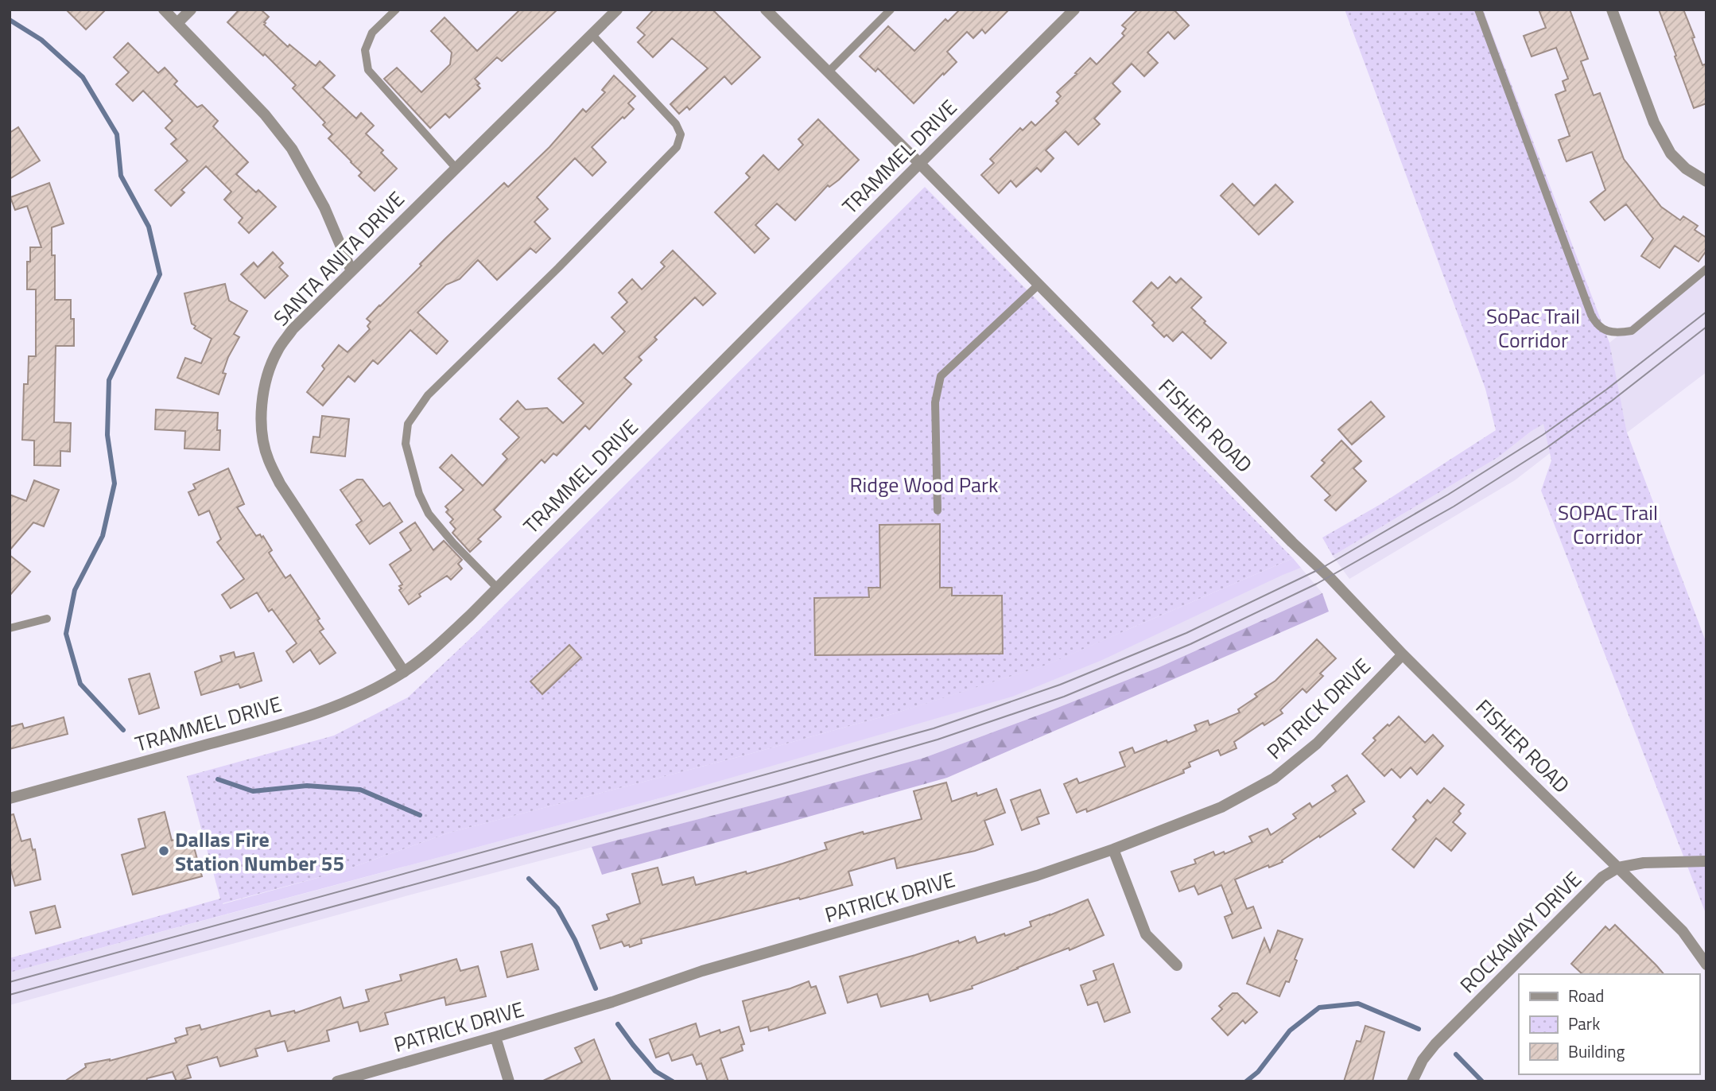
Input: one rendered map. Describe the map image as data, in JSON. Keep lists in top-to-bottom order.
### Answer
{
  "streets": {
    "street": [
      "TRAMMEL DRIVE",
      "SANTA ANITA DRIVE",
      "FISHER ROAD",
      "PATRICK DRIVE",
      "ROCKAWAY DRIVE"
    ]
  },
  "crossings": [
    ["TRAMMEL DRIVE", "SANTA ANITA DRIVE"],
    ["TRAMMEL DRIVE", "FISHER ROAD"],
    ["FISHER ROAD", "PATRICK DRIVE"],
    ["FISHER ROAD", "ROCKAWAY DRIVE"]
  ],
  "parks": ["SoPac Trail Corridor", "Ridge Wood Park", "SOPAC Trail Corridor"],
  "places": ["Dallas Fire Station Number 55"],
  "legend": ["Road", "Park", "Building"]
}
